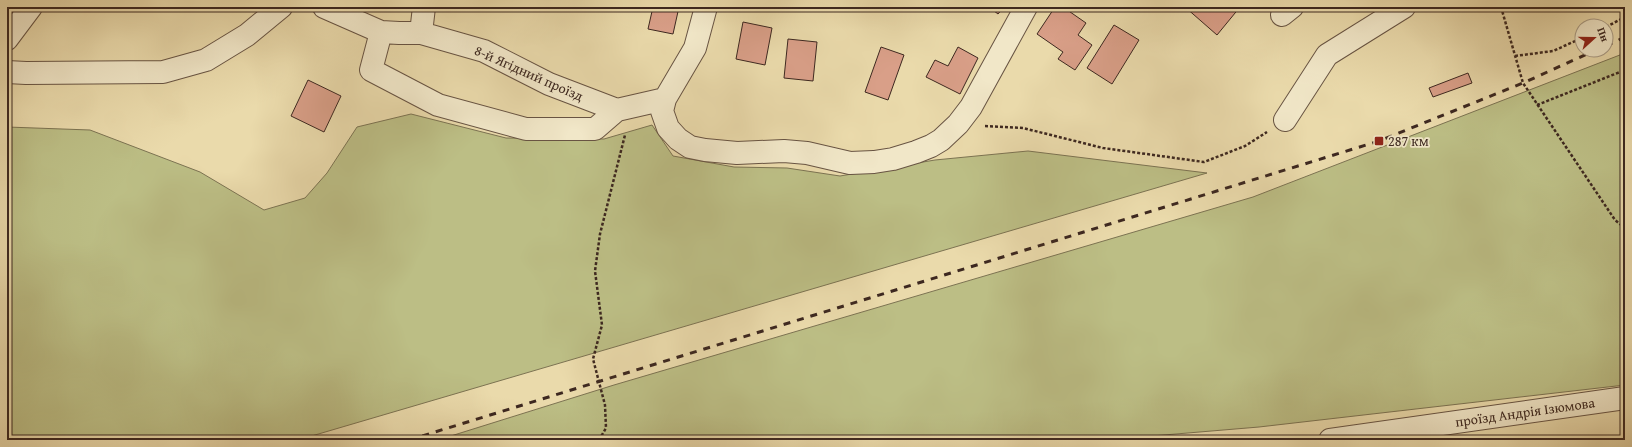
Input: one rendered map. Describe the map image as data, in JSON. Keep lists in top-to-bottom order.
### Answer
{
  "streets": {
    "street": ["8-й Ягідний проїзд", "проїзд Андрія Ізюмова"]
  },
  "places": {
    "transit": ["287 км"]
  },
  "north": "right"
}
